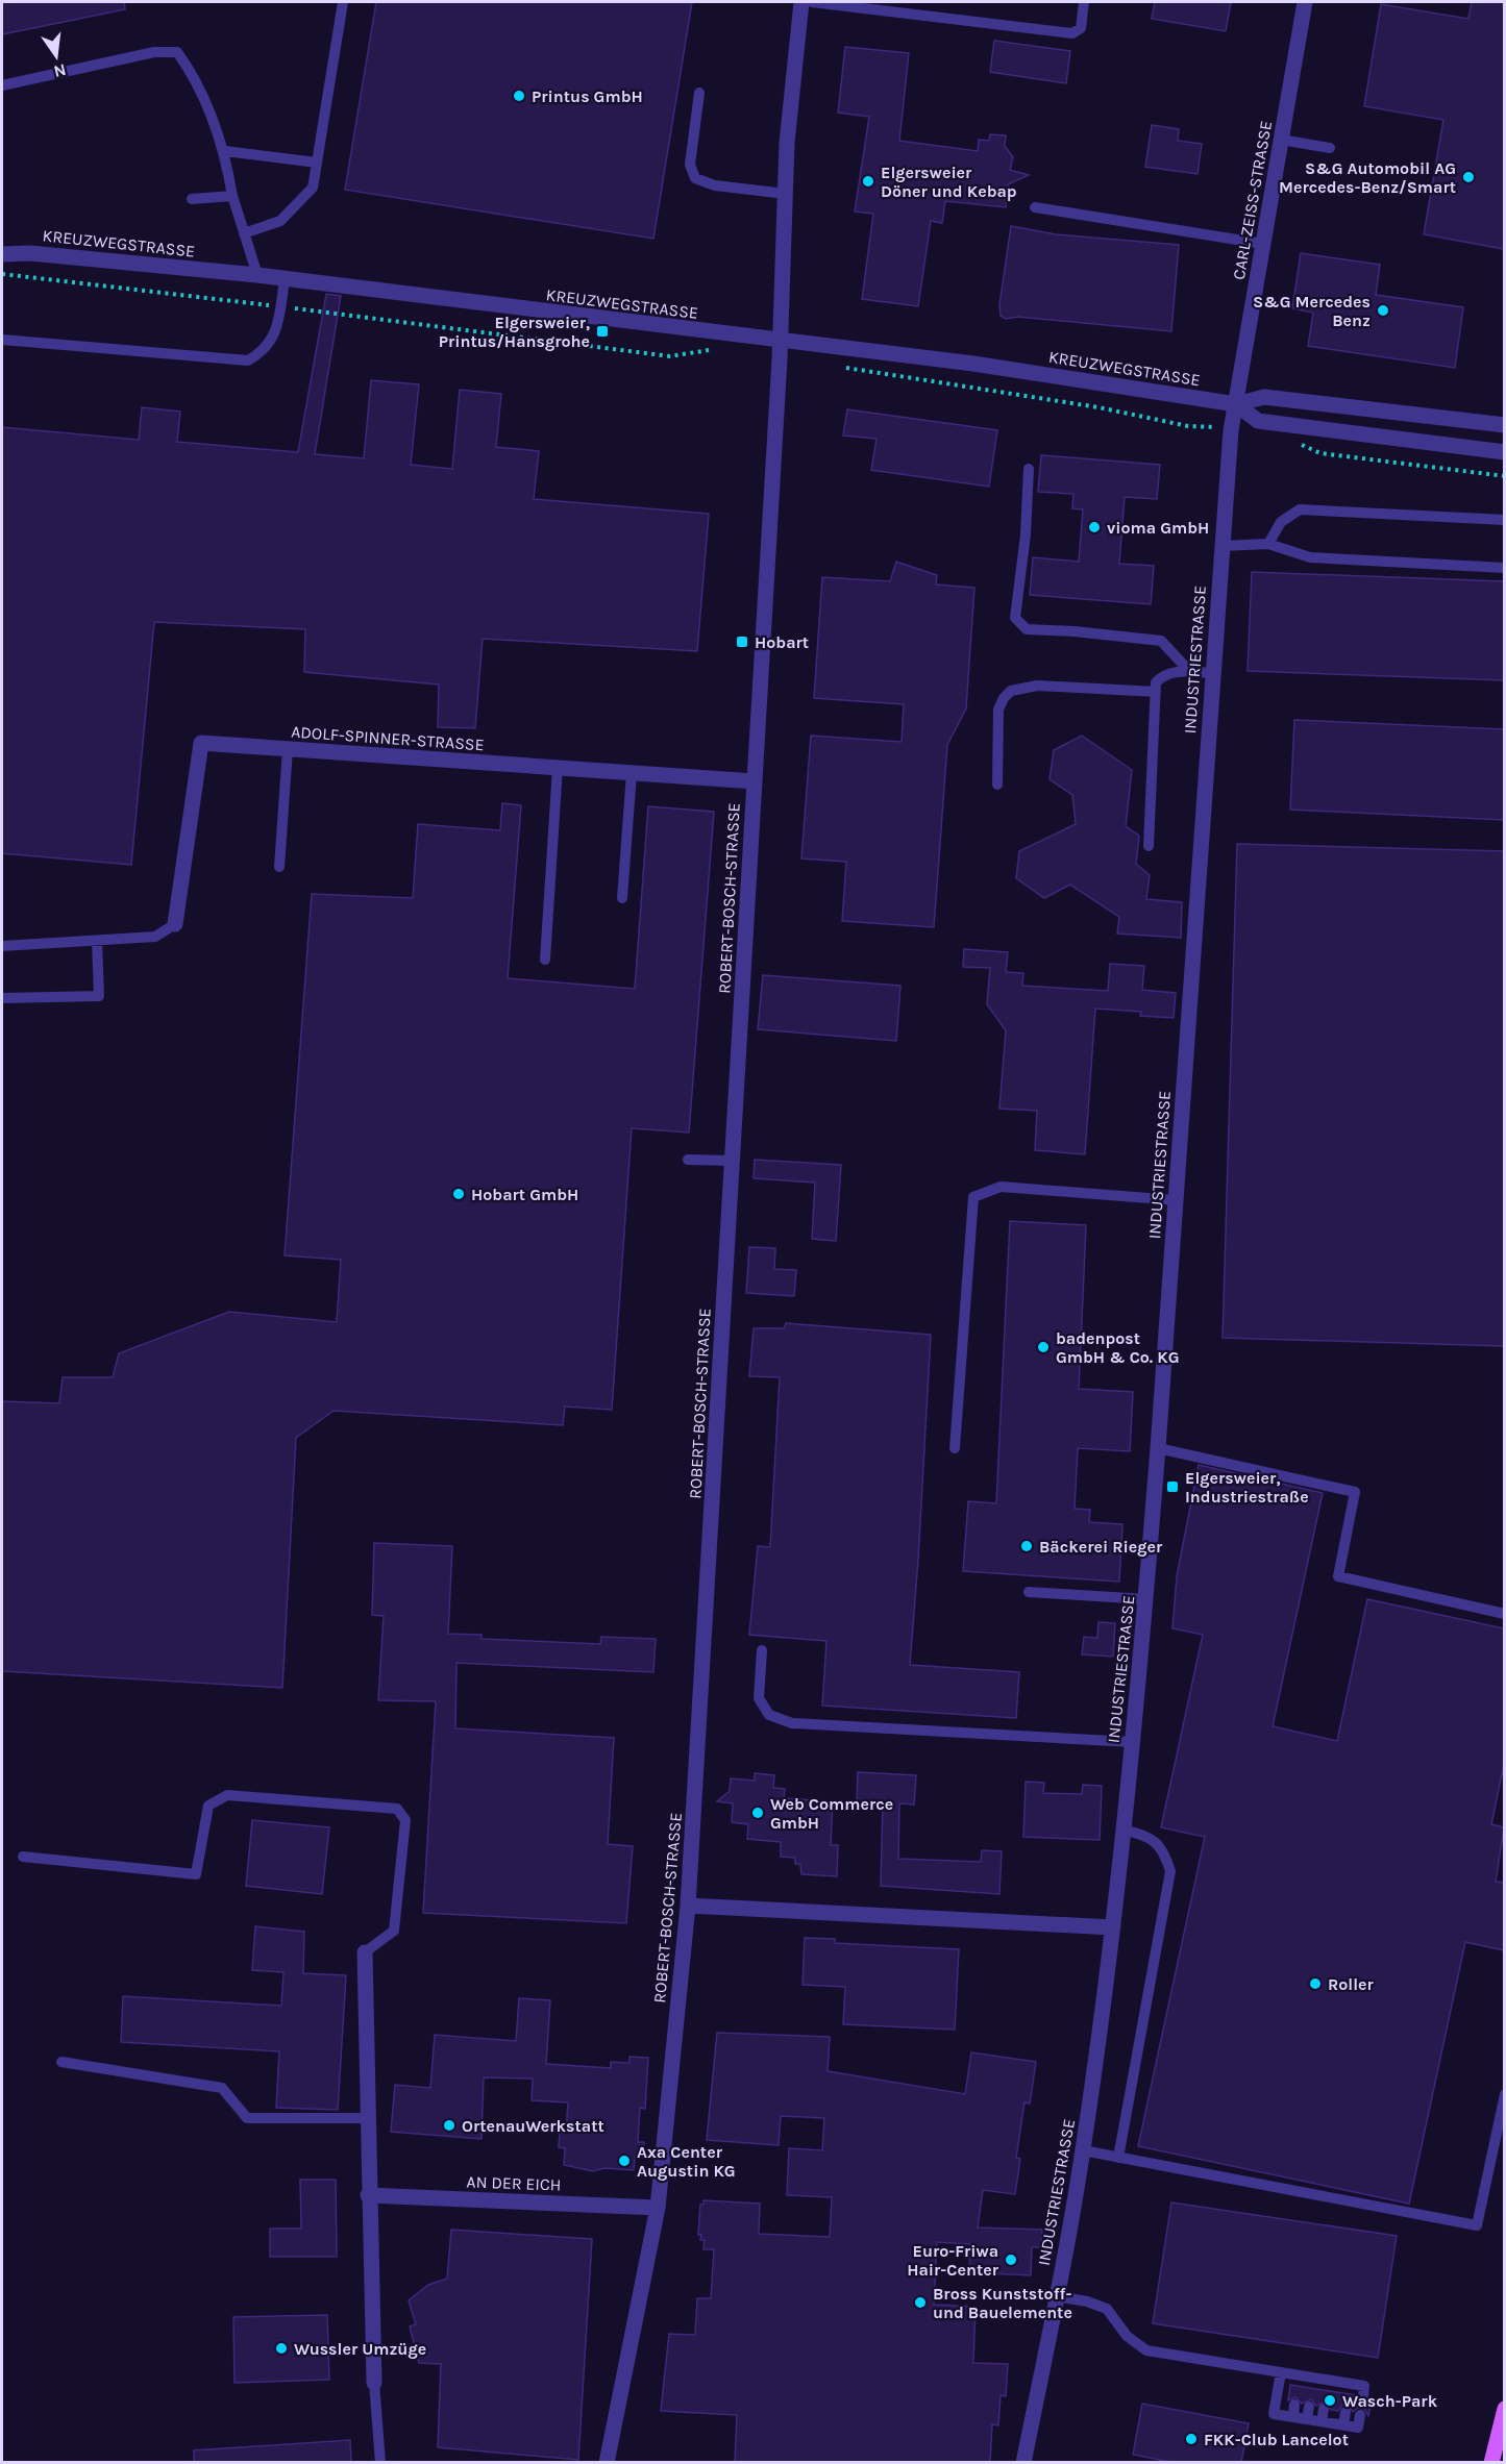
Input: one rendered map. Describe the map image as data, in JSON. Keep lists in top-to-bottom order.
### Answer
{
  "streets": {
    "street": [
      "CARL-ZEISS-STRASSE",
      "KREUZWEGSTRASSE",
      "INDUSTRIESTRASSE",
      "ADOLF-SPINNER-STRASSE",
      "ROBERT-BOSCH-STRASSE",
      "AN DER EICH"
    ]
  },
  "crossings": [
    ["CARL-ZEISS-STRASSE", "KREUZWEGSTRASSE"],
    ["CARL-ZEISS-STRASSE", "INDUSTRIESTRASSE"],
    ["KREUZWEGSTRASSE", "INDUSTRIESTRASSE"],
    ["KREUZWEGSTRASSE", "ROBERT-BOSCH-STRASSE"],
    ["ADOLF-SPINNER-STRASSE", "ROBERT-BOSCH-STRASSE"],
    ["ROBERT-BOSCH-STRASSE", "AN DER EICH"]
  ],
  "places": {
    "other": [
      "Printus GmbH",
      "S&G Automobil AG Mercedes-Benz/Smart",
      "Elgersweier Döner und Kebap",
      "S&G Mercedes Benz",
      "vioma GmbH",
      "Hobart GmbH",
      "badenpost GmbH & Co. KG",
      "Bäckerei Rieger",
      "Web Commerce GmbH",
      "Roller",
      "OrtenauWerkstatt",
      "Axa Center Augustin KG",
      "Euro-Friwa Hair-Center",
      "Bross Kunststoff- und Bauelemente",
      "Wussler Umzüge",
      "Wasch-Park",
      "FKK-Club Lancelot"
    ],
    "transit": ["Elgersweier, Printus/Hansgrohe", "Hobart", "Elgersweier, Industriestraße"]
  },
  "north": "bottom"
}
